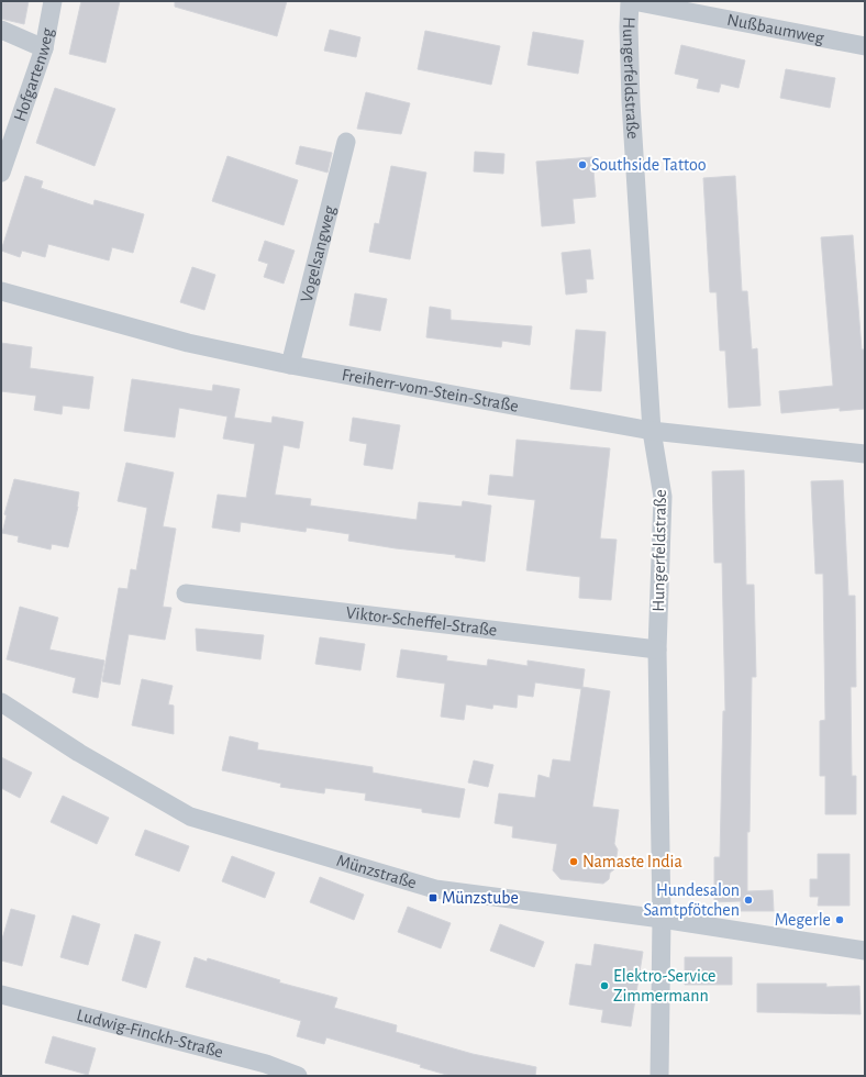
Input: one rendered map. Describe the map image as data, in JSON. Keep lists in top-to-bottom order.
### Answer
{
  "streets": {
    "street": [
      "Nußbaumweg",
      "Hofgartenweg",
      "Hungerfeldstraße",
      "Vogelsangweg",
      "Freiherr-vom-Stein-Straße",
      "Viktor-Scheffel-Straße",
      "Münzstraße",
      "Ludwig-Finckh-Straße"
    ]
  },
  "crossings": [
    ["Nußbaumweg", "Hungerfeldstraße"],
    ["Hungerfeldstraße", "Freiherr-vom-Stein-Straße"],
    ["Hungerfeldstraße", "Viktor-Scheffel-Straße"],
    ["Hungerfeldstraße", "Münzstraße"],
    ["Vogelsangweg", "Freiherr-vom-Stein-Straße"]
  ],
  "places": {
    "other": [
      "Southside Tattoo",
      "Namaste India",
      "Hundesalon Samtpfötchen",
      "Megerle",
      "Elektro-Service Zimmermann"
    ],
    "transit": ["Münzstube"]
  }
}
